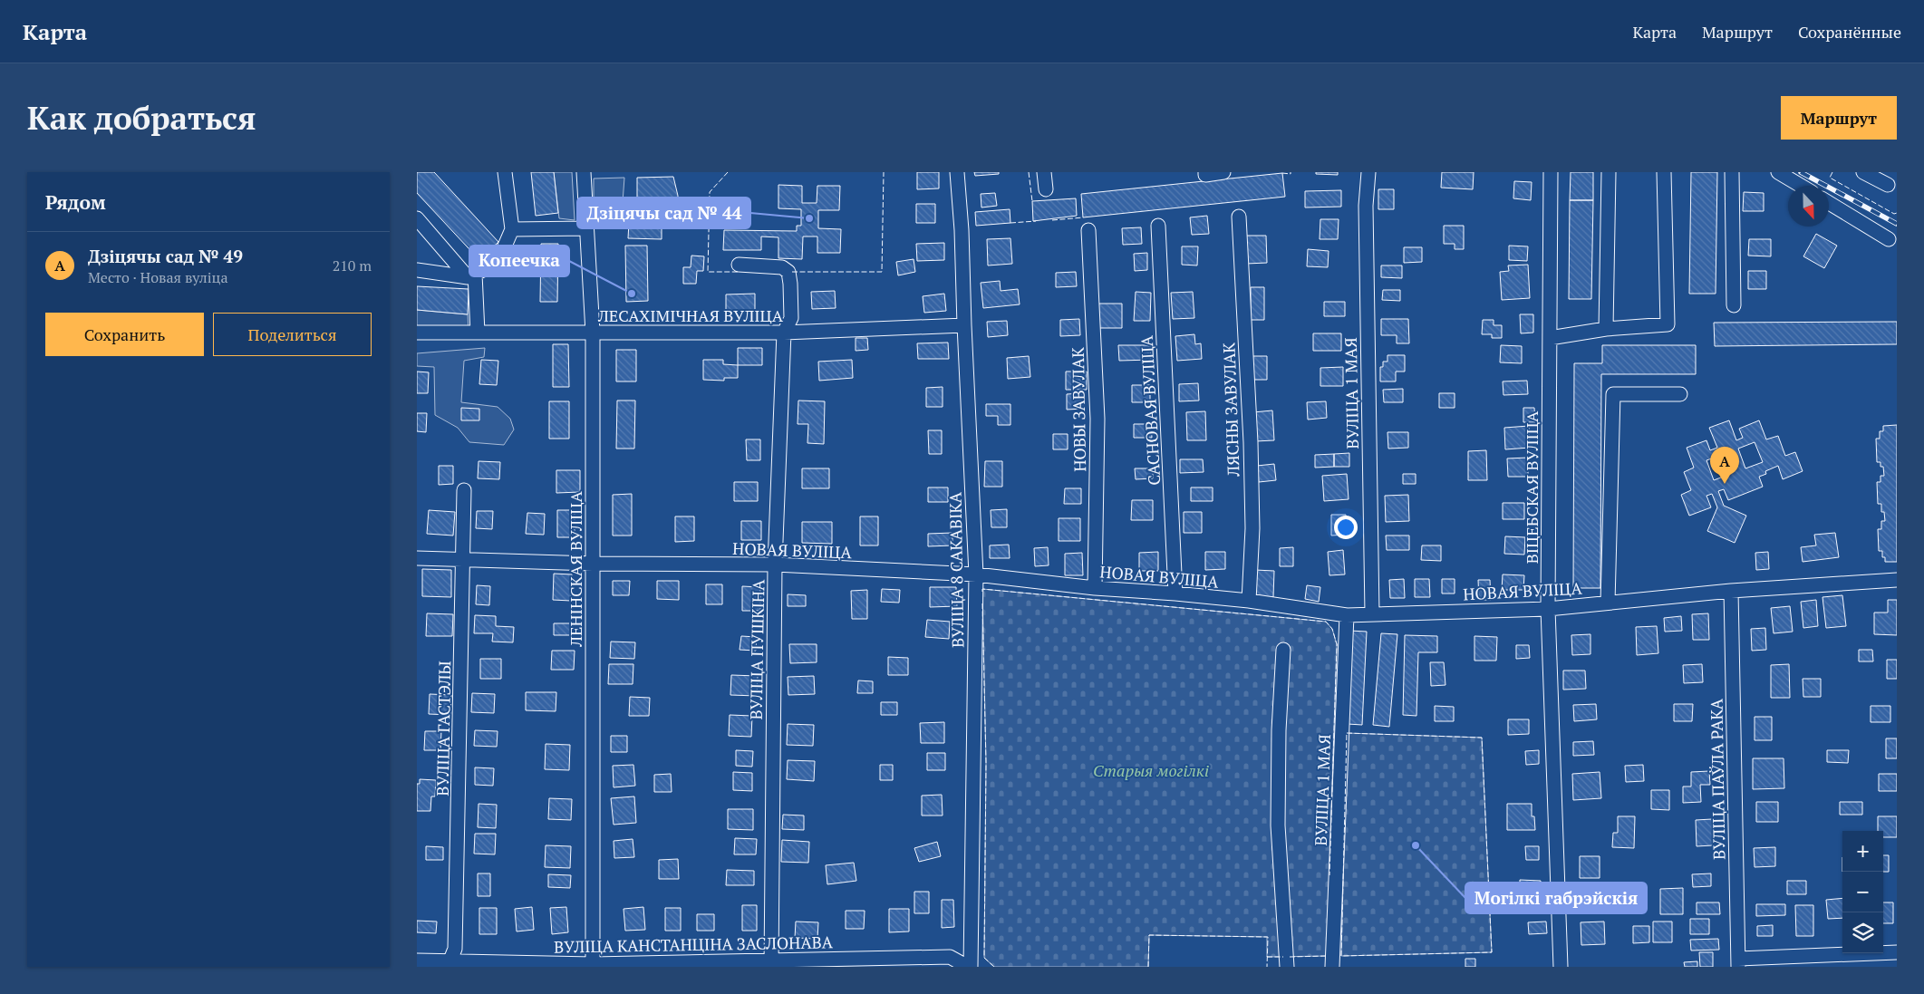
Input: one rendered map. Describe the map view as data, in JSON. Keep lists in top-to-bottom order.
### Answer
{
  "streets": {
    "street": [
      "ЛЕСАХІМІЧНАЯ ВУЛІЦА",
      "ВУЛІЦА 1 МАЯ",
      "НОВЫ ЗАВУЛАК",
      "ЛЯСНЫ ЗАВУЛАК",
      "САСНОВАЯ ВУЛІЦА",
      "ВІЦЕБСКАЯ ВУЛІЦА",
      "НОВАЯ ВУЛІЦА",
      "ЛЕНІНСКАЯ ВУЛІЦА",
      "ВУЛІЦА 8 САКАВІКА",
      "ВУЛІЦА ПУШКІНА",
      "ВУЛІЦА ГАСТЭЛЫ",
      "ВУЛІЦА ПАЎЛА РАКА",
      "ВУЛІЦА КАНСТАНЦІНА ЗАСЛОНАВА"
    ]
  },
  "crossings": [
    ["ЛЕСАХІМІЧНАЯ ВУЛІЦА", "ЛЕНІНСКАЯ ВУЛІЦА"],
    ["ЛЕСАХІМІЧНАЯ ВУЛІЦА", "ВУЛІЦА 8 САКАВІКА"],
    ["ЛЕСАХІМІЧНАЯ ВУЛІЦА", "ВУЛІЦА ПУШКІНА"],
    ["ВУЛІЦА 1 МАЯ", "НОВАЯ ВУЛІЦА"],
    ["НОВЫ ЗАВУЛАК", "НОВАЯ ВУЛІЦА"],
    ["ЛЯСНЫ ЗАВУЛАК", "НОВАЯ ВУЛІЦА"],
    ["САСНОВАЯ ВУЛІЦА", "НОВАЯ ВУЛІЦА"],
    ["ВІЦЕБСКАЯ ВУЛІЦА", "НОВАЯ ВУЛІЦА"],
    ["НОВАЯ ВУЛІЦА", "ЛЕНІНСКАЯ ВУЛІЦА"],
    ["НОВАЯ ВУЛІЦА", "ВУЛІЦА 8 САКАВІКА"],
    ["НОВАЯ ВУЛІЦА", "ВУЛІЦА ПУШКІНА"],
    ["НОВАЯ ВУЛІЦА", "ВУЛІЦА ГАСТЭЛЫ"],
    ["НОВАЯ ВУЛІЦА", "ВУЛІЦА ПАЎЛА РАКА"],
    ["ЛЕНІНСКАЯ ВУЛІЦА", "ВУЛІЦА КАНСТАНЦІНА ЗАСЛОНАВА"],
    ["ВУЛІЦА 8 САКАВІКА", "ВУЛІЦА КАНСТАНЦІНА ЗАСЛОНАВА"],
    ["ВУЛІЦА ПУШКІНА", "ВУЛІЦА КАНСТАНЦІНА ЗАСЛОНАВА"],
    ["ВУЛІЦА ГАСТЭЛЫ", "ВУЛІЦА КАНСТАНЦІНА ЗАСЛОНАВА"]
  ],
  "parks": ["Старыя могілкі"],
  "places": ["Дзіцячы сад № 44", "Копеечка", "Могілкі габрэйскія"],
  "north": "bottom",
  "page": {
    "header": "Карта",
    "nav": ["Карта", "Маршрут", "Сохранённые"],
    "buttons": [
      "Маршрут",
      ["Сохранить", "Поделиться"]
    ],
    "title": "Как добраться",
    "heading": "Рядом",
    "list": [
      {
        "mark": "A",
        "name": "Дзіцячы сад № 49",
        "note": "Место · Новая вуліца",
        "value": "210 m"
      }
    ],
    "pins": "A",
    "map_buttons": ["+", "−"]
  }
}
